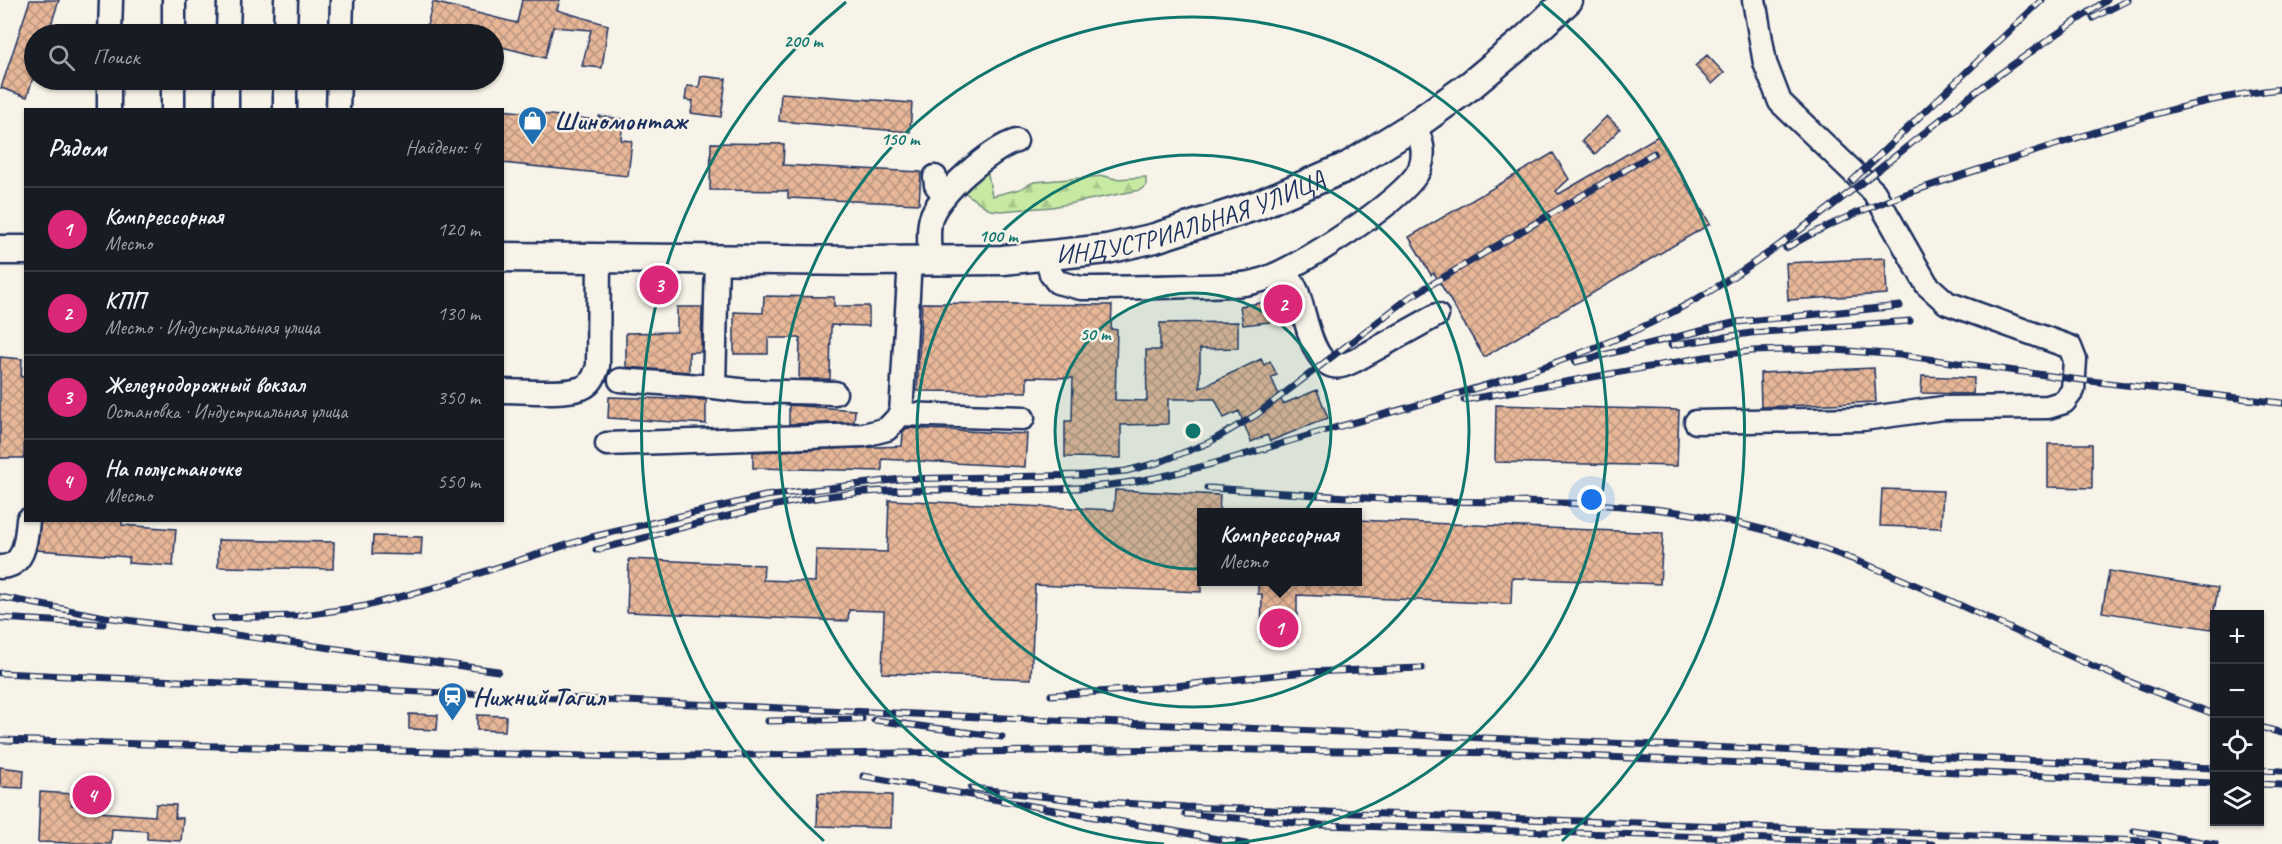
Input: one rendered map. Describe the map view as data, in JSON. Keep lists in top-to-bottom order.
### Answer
{
  "streets": {
    "main road": ["ИНДУСТРИАЛЬНАЯ УЛИЦА"]
  },
  "places": {
    "shop": ["Шиномонтаж"],
    "station": ["Нижний Тагил"]
  },
  "page": {
    "search": "Поиск",
    "heading": ["Рядом", "Найдено: 4"],
    "list": [
      {
        "mark": "1",
        "name": "Компрессорная",
        "note": "Место",
        "value": "120 m"
      },
      {
        "mark": "2",
        "name": "КПП",
        "note": "Место · Индустриальная улица",
        "value": "130 m"
      },
      {
        "mark": "3",
        "name": "Железнодорожный вокзал",
        "note": "Остановка · Индустриальная улица",
        "value": "350 m"
      },
      {
        "mark": "4",
        "name": "На полустаночке",
        "note": "Место",
        "value": "550 m"
      }
    ],
    "pins": [
      "3",
      "2",
      "1",
      "4"
    ],
    "popup": ["Компрессорная", "Место"],
    "map_buttons": ["+", "−"]
  },
  "rings": [
    "200 m",
    "150 m",
    "100 m",
    "50 m"
  ]
}
